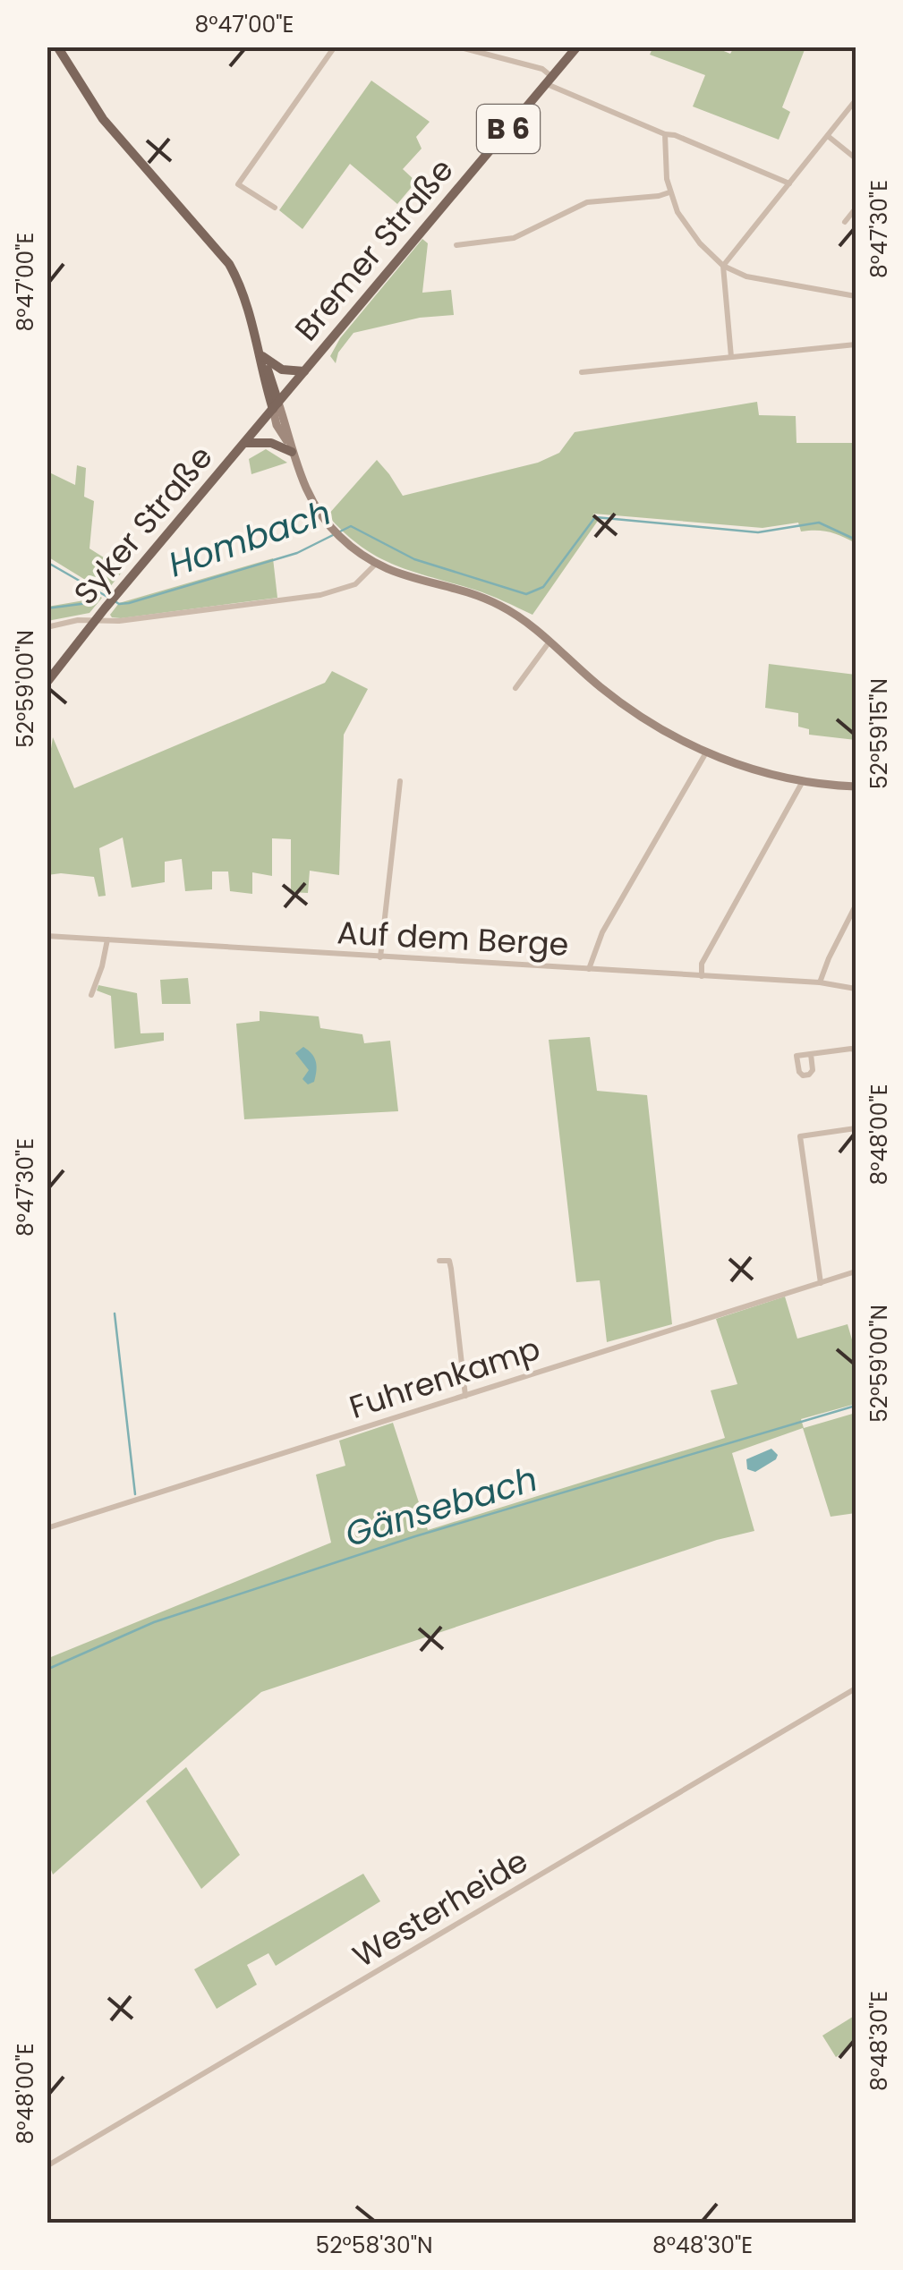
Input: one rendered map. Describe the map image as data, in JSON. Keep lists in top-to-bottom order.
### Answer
{
  "streets": {
    "main road": ["B 6", "Bremer Straße", "Syker Straße"],
    "street": ["Auf dem Berge", "Fuhrenkamp", "Westerheide"]
  },
  "crossings": [
    ["Bremer Straße", "Syker Straße"]
  ],
  "water": ["Hombach", "Gänsebach"],
  "coordinates": [
    "8°47'00\"E",
    "8°47'30\"E",
    "52°59'00\"N",
    "52°59'15\"N",
    "8°48'00\"E",
    "8°48'30\"E",
    "52°58'30\"N"
  ]
}
